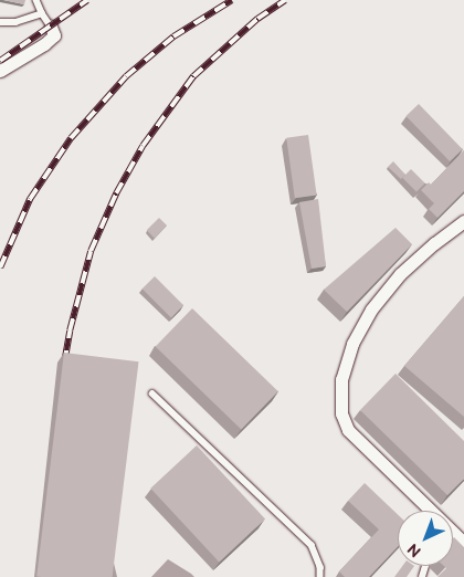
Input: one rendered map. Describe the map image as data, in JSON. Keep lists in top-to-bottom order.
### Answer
{
  "north": "bottom left"
}
